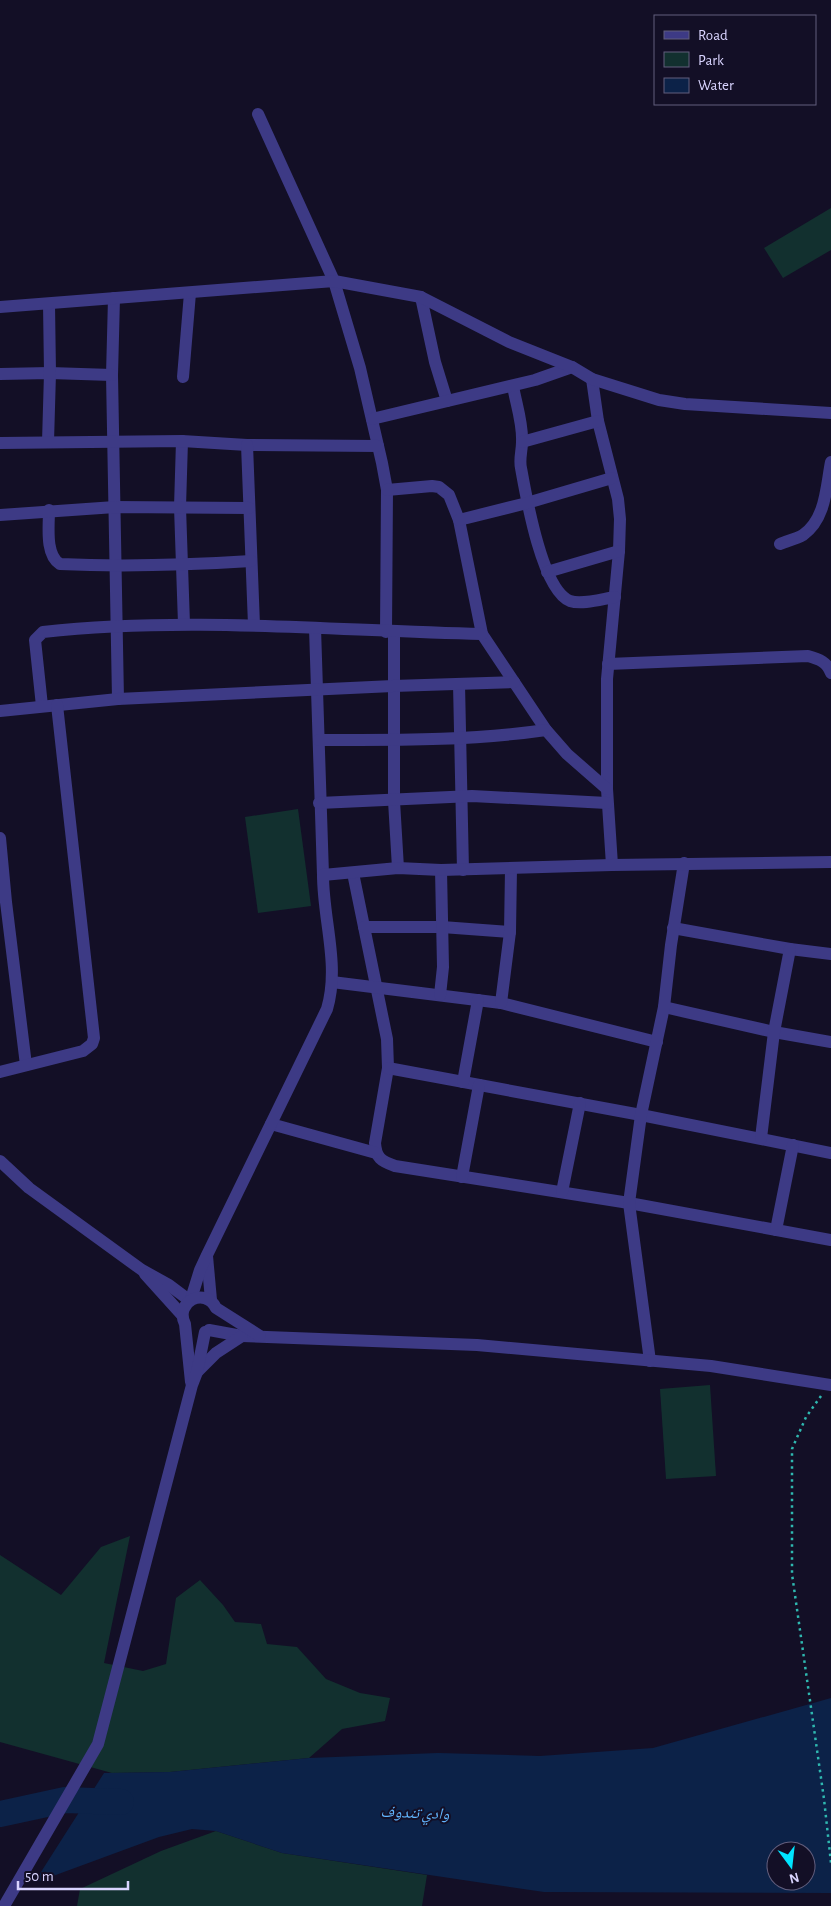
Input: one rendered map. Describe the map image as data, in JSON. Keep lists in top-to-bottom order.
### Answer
{
  "water": ["وادي تندوف"],
  "legend": ["Road", "Park", "Water"],
  "scale_bar": "50 m",
  "north": "bottom"
}
